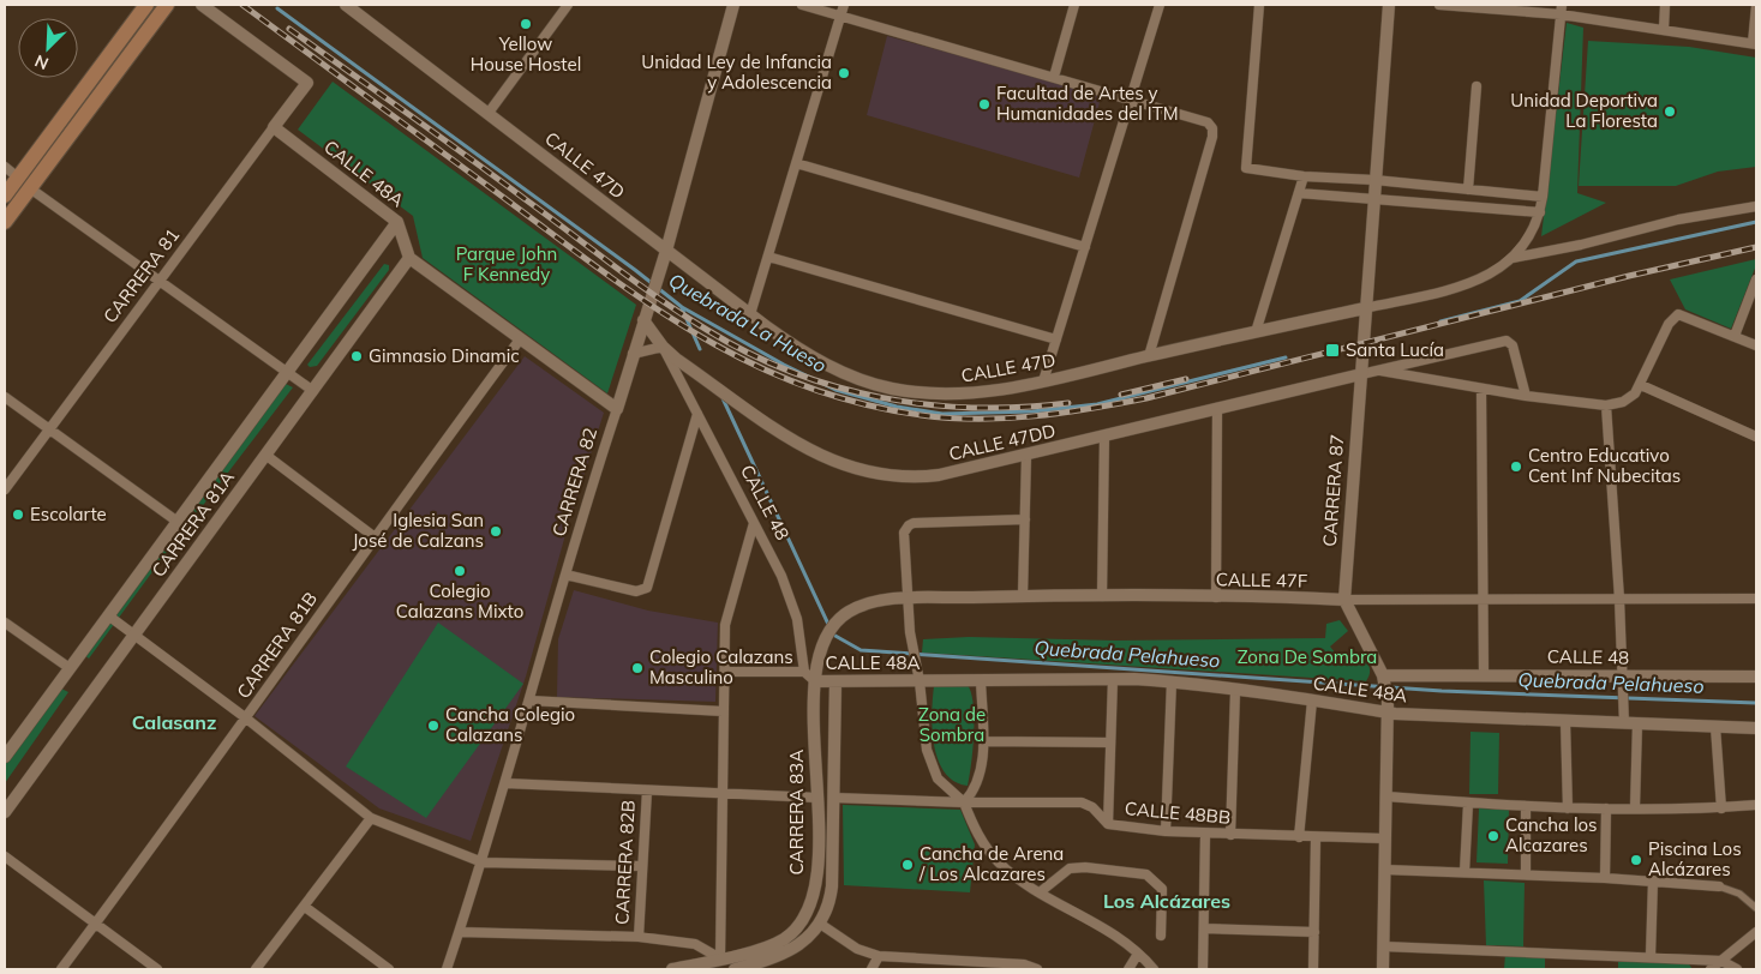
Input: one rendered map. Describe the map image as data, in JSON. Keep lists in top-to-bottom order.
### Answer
{
  "streets": {
    "street": [
      "CALLE 47D",
      "CALLE 48A",
      "CARRERA 81",
      "CALLE 47DD",
      "CARRERA 82",
      "CARRERA 87",
      "CALLE 48",
      "CARRERA 81A",
      "CALLE 47F",
      "CARRERA 81B",
      "CARRERA 83A",
      "CALLE 48BB",
      "CARRERA 82B"
    ]
  },
  "crossings": [
    ["CALLE 47D", "CARRERA 82"],
    ["CALLE 47D", "CARRERA 87"],
    ["CALLE 48A", "CARRERA 81"],
    ["CALLE 48A", "CALLE 48"],
    ["CALLE 48A", "CARRERA 81A"],
    ["CALLE 48A", "CALLE 47F"],
    ["CALLE 48A", "CARRERA 83A"],
    ["CALLE 47DD", "CARRERA 82"],
    ["CALLE 47DD", "CARRERA 87"],
    ["CALLE 47DD", "CALLE 48"],
    ["CARRERA 87", "CALLE 47F"],
    ["CALLE 47F", "CARRERA 83A"],
    ["CARRERA 83A", "CALLE 48BB"]
  ],
  "districts": ["Calasanz", "Los Alcázares"],
  "water": ["Quebrada La Hueso", "Quebrada Pelahueso"],
  "parks": ["Parque John F Kennedy", "Zona De Sombra", "Zona de Sombra"],
  "places": {
    "other": [
      "Yellow House Hostel",
      "Unidad Ley de Infancia y Adolescencia",
      "Facultad de Artes y Humanidades del ITM",
      "Unidad Deportiva La Floresta",
      "Gimnasio Dinamic",
      "Centro Educativo Cent Inf Nubecitas",
      "Escolarte",
      "Iglesia San José de Calzans",
      "Colegio Calazans Mixto",
      "Colegio Calazans Masculino",
      "Cancha Colegio Calazans",
      "Cancha los Alcazares",
      "Piscina Los Alcázares",
      "Cancha de Arena / Los Alcazares"
    ],
    "transit": ["Santa Lucía"]
  },
  "north": "bottom left"
}
